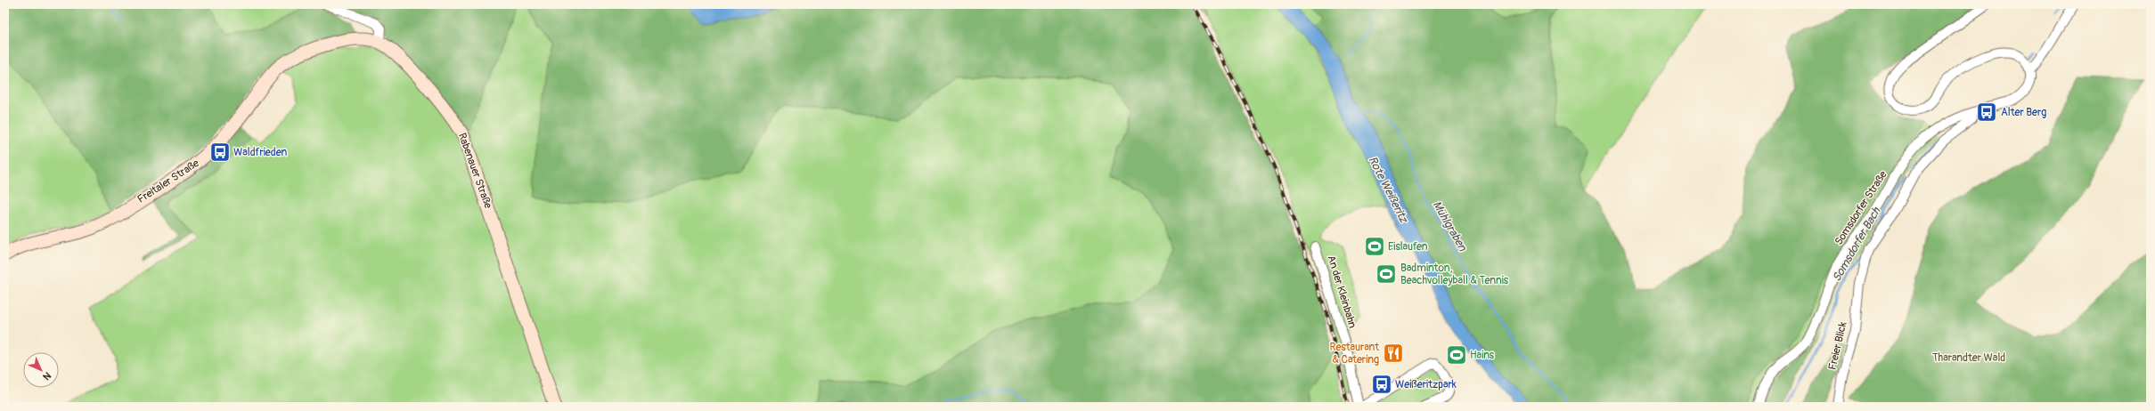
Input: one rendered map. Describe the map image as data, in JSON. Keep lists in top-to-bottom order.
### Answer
{
  "streets": {
    "main road": ["Rabenauer Straße", "Freitaler Straße"],
    "street": ["Somsdorfer Straße", "An der Kleinbahn", "Freier Blick"]
  },
  "crossings": [
    ["Rabenauer Straße", "Freitaler Straße"],
    ["Somsdorfer Straße", "Freier Blick"]
  ],
  "water": ["Rote Weißeritz", "Mühlgraben", "Somsdorfer Bach"],
  "parks": ["Tharandter Wald"],
  "places": {
    "bus stop": ["Alter Berg", "Waldfrieden", "Weißeritzpark"],
    "sports": ["Eislaufen", "Badminton, Beachvolleyball & Tennis", "Hains"],
    "restaurant": ["Restaurant & Catering"]
  },
  "north": "bottom right"
}
